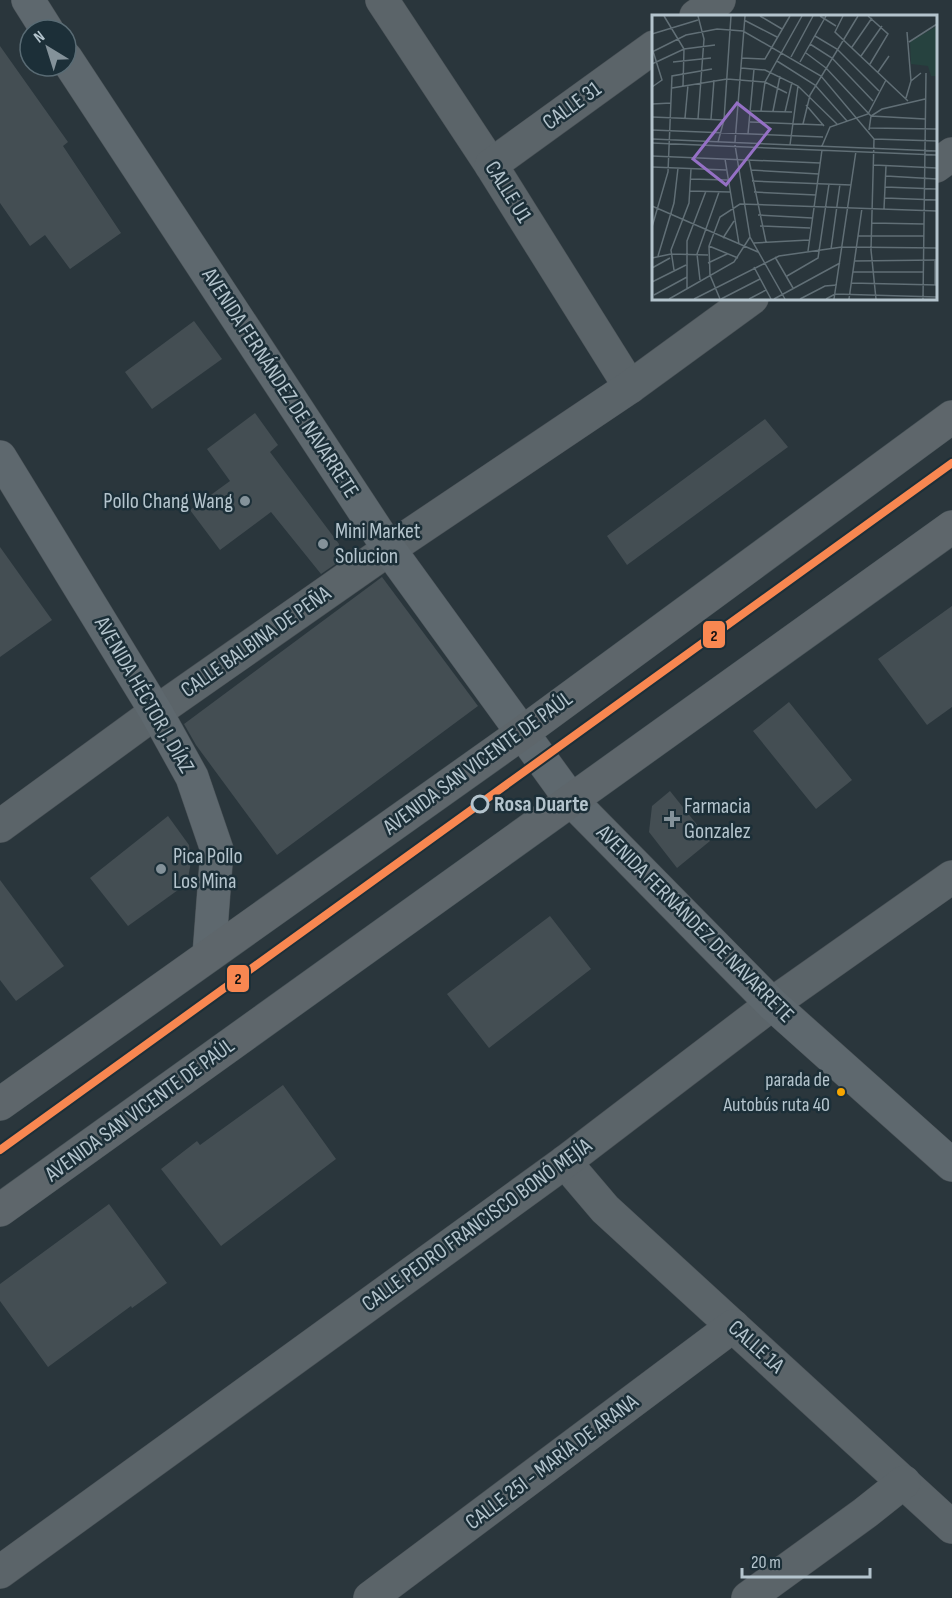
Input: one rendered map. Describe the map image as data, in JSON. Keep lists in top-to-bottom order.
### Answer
{
  "streets": {
    "main road": ["AVENIDA SAN VICENTE DE PAÚL"],
    "street": [
      "CALLE 31",
      "CALLE U1",
      "AVENIDA FERNÁNDEZ DE NAVARRETE",
      "CALLE BALBINA DE PEÑA",
      "AVENIDA HÉCTOR J. DÍAZ",
      "CALLE PEDRO FRANCISCO BONÓ MEJÍA",
      "CALLE 1A",
      "CALLE 25I - MARÍA DE ARANA"
    ]
  },
  "crossings": [
    ["CALLE 31", "CALLE U1"],
    ["CALLE U1", "CALLE BALBINA DE PEÑA"],
    ["AVENIDA FERNÁNDEZ DE NAVARRETE", "CALLE BALBINA DE PEÑA"],
    ["AVENIDA FERNÁNDEZ DE NAVARRETE", "AVENIDA SAN VICENTE DE PAÚL"],
    ["AVENIDA FERNÁNDEZ DE NAVARRETE", "CALLE PEDRO FRANCISCO BONÓ MEJÍA"],
    ["CALLE BALBINA DE PEÑA", "AVENIDA HÉCTOR J. DÍAZ"],
    ["AVENIDA HÉCTOR J. DÍAZ", "AVENIDA SAN VICENTE DE PAÚL"],
    ["CALLE PEDRO FRANCISCO BONÓ MEJÍA", "CALLE 1A"],
    ["CALLE 1A", "CALLE 25I - MARÍA DE ARANA"]
  ],
  "places": {
    "other": [
      "Pollo Chang Wang",
      "Mini Market Solucion",
      "Rosa Duarte",
      "Pica Pollo Los Mina",
      "parada de Autobús ruta 40"
    ],
    "health": ["Farmacia Gonzalez"]
  },
  "lines": ["transit line 2"],
  "scale_bar": "20 m",
  "north": "top left"
}
